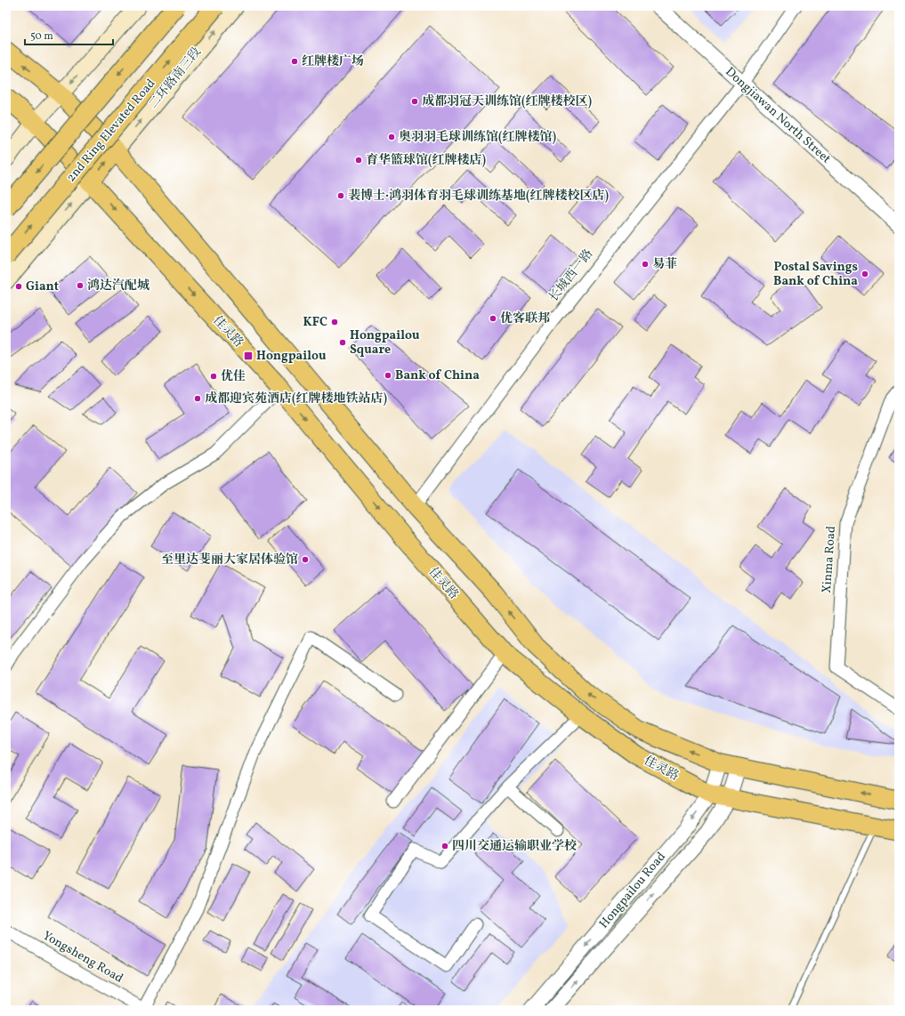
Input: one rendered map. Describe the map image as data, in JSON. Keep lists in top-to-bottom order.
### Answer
{
  "streets": {
    "highway": ["2nd Ring Elevated Road"],
    "main road": ["二环路南三段", "佳灵路"],
    "street": [
      "Dongjiawan North Street",
      "长城西一路",
      "Xinma Road",
      "Hongpailou Road",
      "Yongsheng Road"
    ]
  },
  "crossings": [
    ["二环路南三段", "佳灵路"],
    ["Dongjiawan North Street", "长城西一路"],
    ["长城西一路", "佳灵路"],
    ["佳灵路", "Hongpailou Road"]
  ],
  "places": {
    "other": [
      "红牌楼广场",
      "成都羽冠天训练馆(红牌楼校区)",
      "奥羽羽毛球训练馆(红牌楼馆)",
      "育华篮球馆(红牌楼店)",
      "裴博士·鸿羽体育羽毛球训练基地(红牌楼校区店)",
      "易菲",
      "Postal Savings Bank of China",
      "鸿达汽配城",
      "Giant",
      "优客联邦",
      "KFC",
      "Hongpailou Square",
      "Bank of China",
      "优佳",
      "成都迎宾苑酒店(红牌楼地铁站店)",
      "至里达斐丽大家居体验馆",
      "四川交通运输职业学校"
    ],
    "transit": ["Hongpailou"]
  },
  "scale_bar": "50 m"
}
